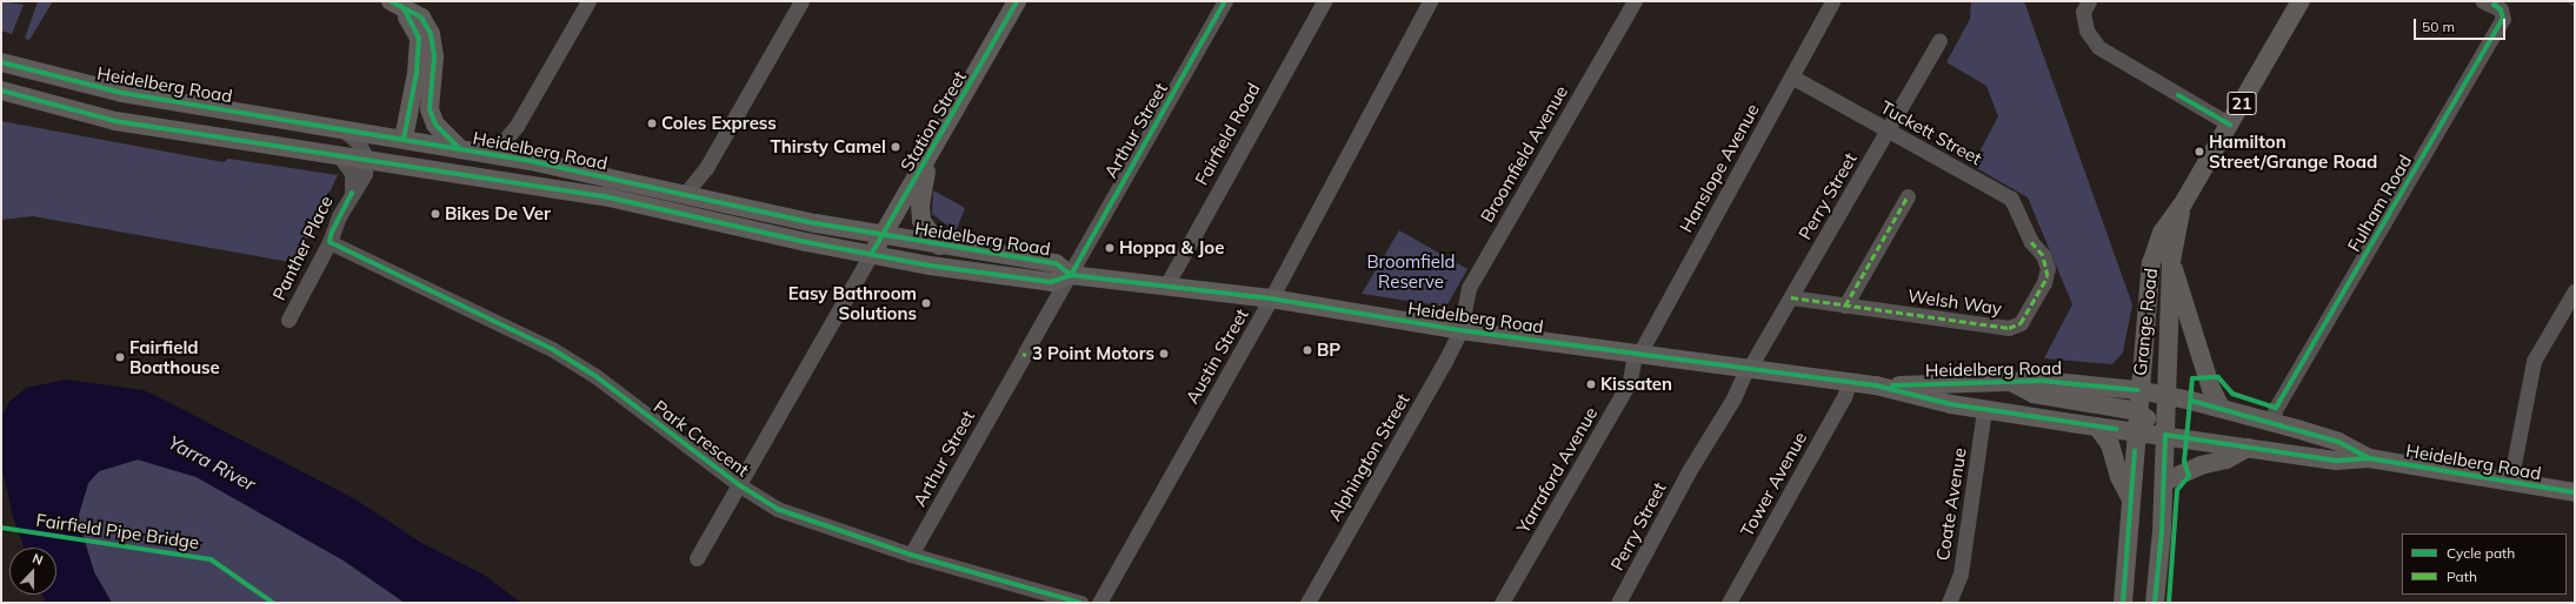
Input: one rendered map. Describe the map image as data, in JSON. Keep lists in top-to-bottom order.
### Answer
{
  "streets": {
    "main road": [
      "Heidelberg Road",
      "21",
      "Station Street",
      "Grange Road"
    ],
    "street": [
      "Arthur Street",
      "Tuckett Street",
      "Fairfield Road",
      "Broomfield Avenue",
      "Hanslope Avenue",
      "Perry Street",
      "Fulham Road",
      "Panther Place",
      "Welsh Way",
      "Austin Street",
      "Park Crescent",
      "Alphington Street",
      "Yarraford Avenue",
      "Tower Avenue",
      "Coate Avenue"
    ],
    "cycle path": ["Fairfield Pipe Bridge"]
  },
  "crossings": [
    ["Heidelberg Road", "21"],
    ["Heidelberg Road", "Station Street"],
    ["Heidelberg Road", "Arthur Street"],
    ["Heidelberg Road", "Fairfield Road"],
    ["Heidelberg Road", "Broomfield Avenue"],
    ["Heidelberg Road", "Hanslope Avenue"],
    ["Heidelberg Road", "Perry Street"],
    ["Heidelberg Road", "Fulham Road"],
    ["Heidelberg Road", "Panther Place"],
    ["Heidelberg Road", "Grange Road"],
    ["Heidelberg Road", "Austin Street"],
    ["Heidelberg Road", "Alphington Street"],
    ["Heidelberg Road", "Yarraford Avenue"],
    ["Heidelberg Road", "Tower Avenue"],
    ["Heidelberg Road", "Coate Avenue"],
    ["21", "Grange Road"],
    ["Station Street", "Park Crescent"],
    ["Arthur Street", "Park Crescent"],
    ["Tuckett Street", "Hanslope Avenue"],
    ["Tuckett Street", "Perry Street"],
    ["Tuckett Street", "Welsh Way"],
    ["Broomfield Avenue", "Alphington Street"],
    ["Hanslope Avenue", "Yarraford Avenue"],
    ["Perry Street", "Welsh Way"],
    ["Panther Place", "Park Crescent"]
  ],
  "water": ["Yarra River"],
  "parks": ["Broomfield Reserve"],
  "places": [
    "Coles Express",
    "Thirsty Camel",
    "Hamilton Street/Grange Road",
    "Bikes De Ver",
    "Hoppa & Joe",
    "Easy Bathroom Solutions",
    "BP",
    "3 Point Motors",
    "Fairfield Boathouse",
    "Kissaten"
  ],
  "legend": ["Cycle path", "Path"],
  "scale_bar": "50 m",
  "north": "top"
}
